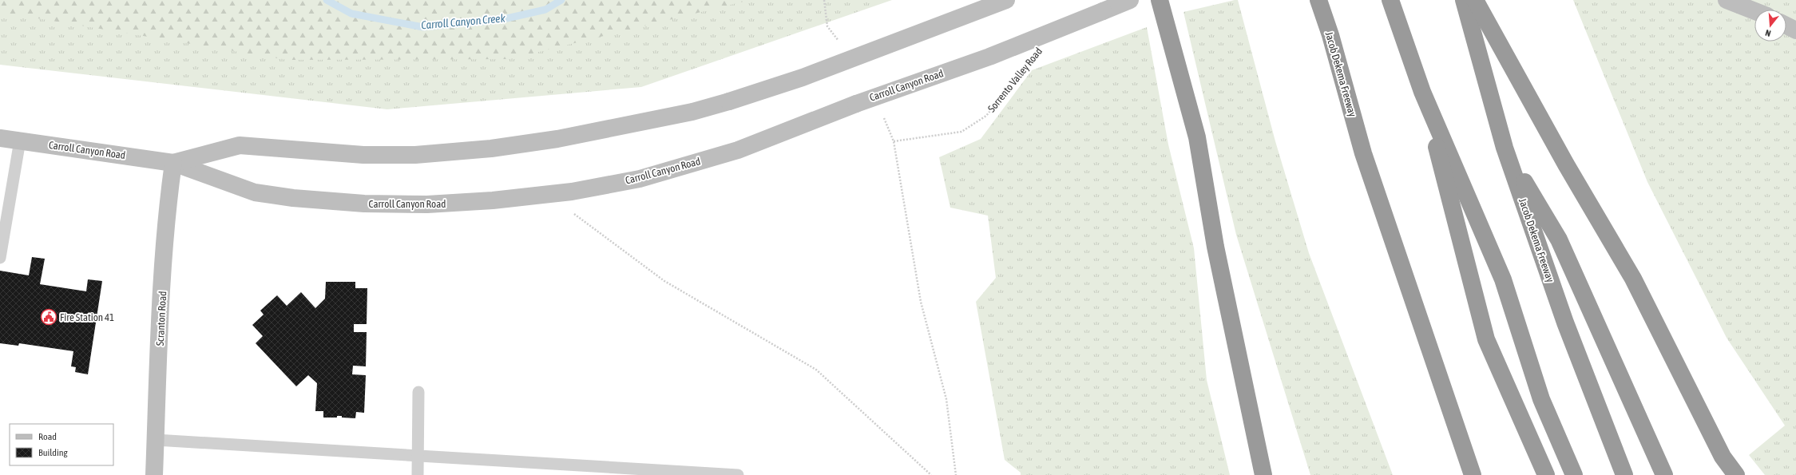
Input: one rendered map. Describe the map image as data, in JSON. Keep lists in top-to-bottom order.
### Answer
{
  "streets": {
    "highway": ["Jacob Dekema Freeway"],
    "main road": ["Carroll Canyon Road", "Scranton Road"],
    "path": ["Sorrento Valley Road"]
  },
  "crossings": [
    ["Carroll Canyon Road", "Scranton Road"]
  ],
  "water": ["Carroll Canyon Creek"],
  "places": {
    "public building": ["Fire Station 41"]
  },
  "legend": ["Road", "Building"],
  "north": "bottom"
}
